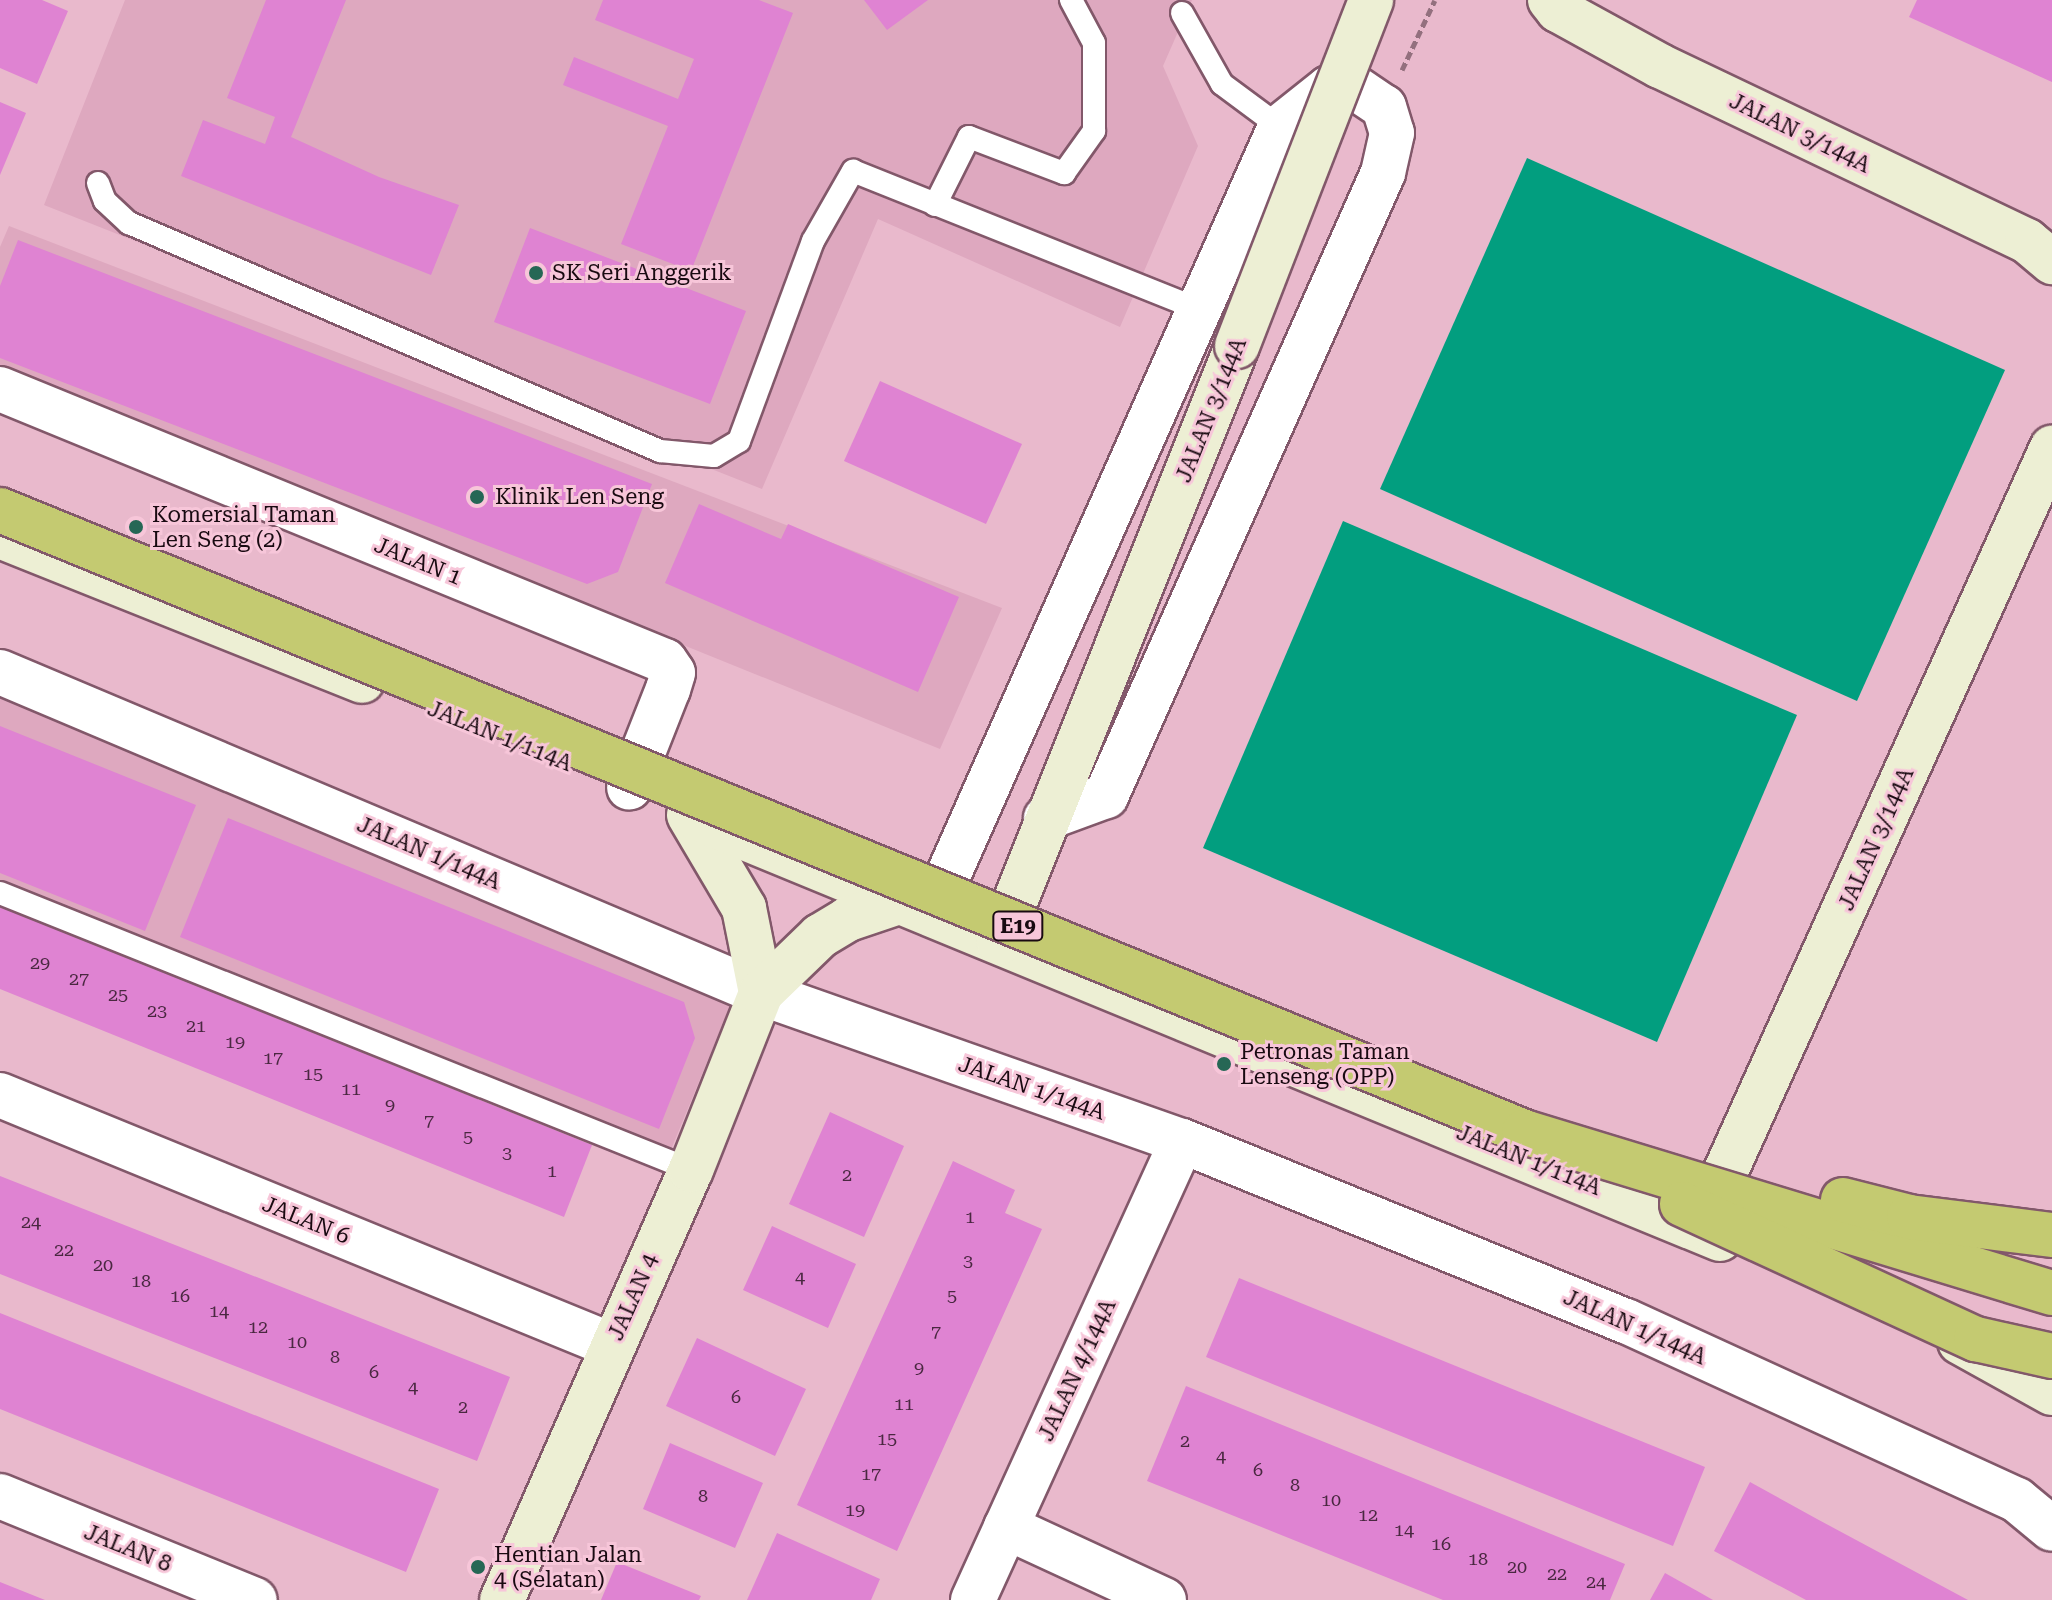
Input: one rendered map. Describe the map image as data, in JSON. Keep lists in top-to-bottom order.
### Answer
{
  "streets": {
    "highway": ["E19"],
    "street": [
      "JALAN 3/144A",
      "JALAN 1",
      "JALAN 1/114A",
      "JALAN 1/144A",
      "JALAN 6",
      "JALAN 4",
      "JALAN 4/144A",
      "JALAN 8"
    ]
  },
  "crossings": [
    ["JALAN 3/144A", "JALAN 1/114A"],
    ["JALAN 1", "JALAN 1/114A"],
    ["JALAN 1/144A", "JALAN 4"],
    ["JALAN 1/144A", "JALAN 4/144A"],
    ["JALAN 6", "JALAN 4"]
  ],
  "places": [
    "SK Seri Anggerik",
    "Klinik Len Seng",
    "Komersial Taman Len Seng (2)",
    "Petronas Taman Lenseng (OPP)",
    "Hentian Jalan 4 (Selatan)"
  ],
  "house_numbers": [
    "29",
    "27",
    "25",
    "23",
    "21",
    "19",
    "17",
    "15",
    "11",
    "9",
    "7",
    "5",
    "3",
    "1",
    "2",
    "1",
    "24",
    "22",
    "3",
    "20",
    "4",
    "18",
    "16",
    "5",
    "14",
    "12",
    "7",
    "10",
    "8",
    "9",
    "6",
    "4",
    "6",
    "11",
    "2",
    "15",
    "2",
    "4",
    "6",
    "17",
    "8",
    "8",
    "10",
    "19",
    "12",
    "14",
    "16",
    "18",
    "20",
    "22",
    "24"
  ]
}
